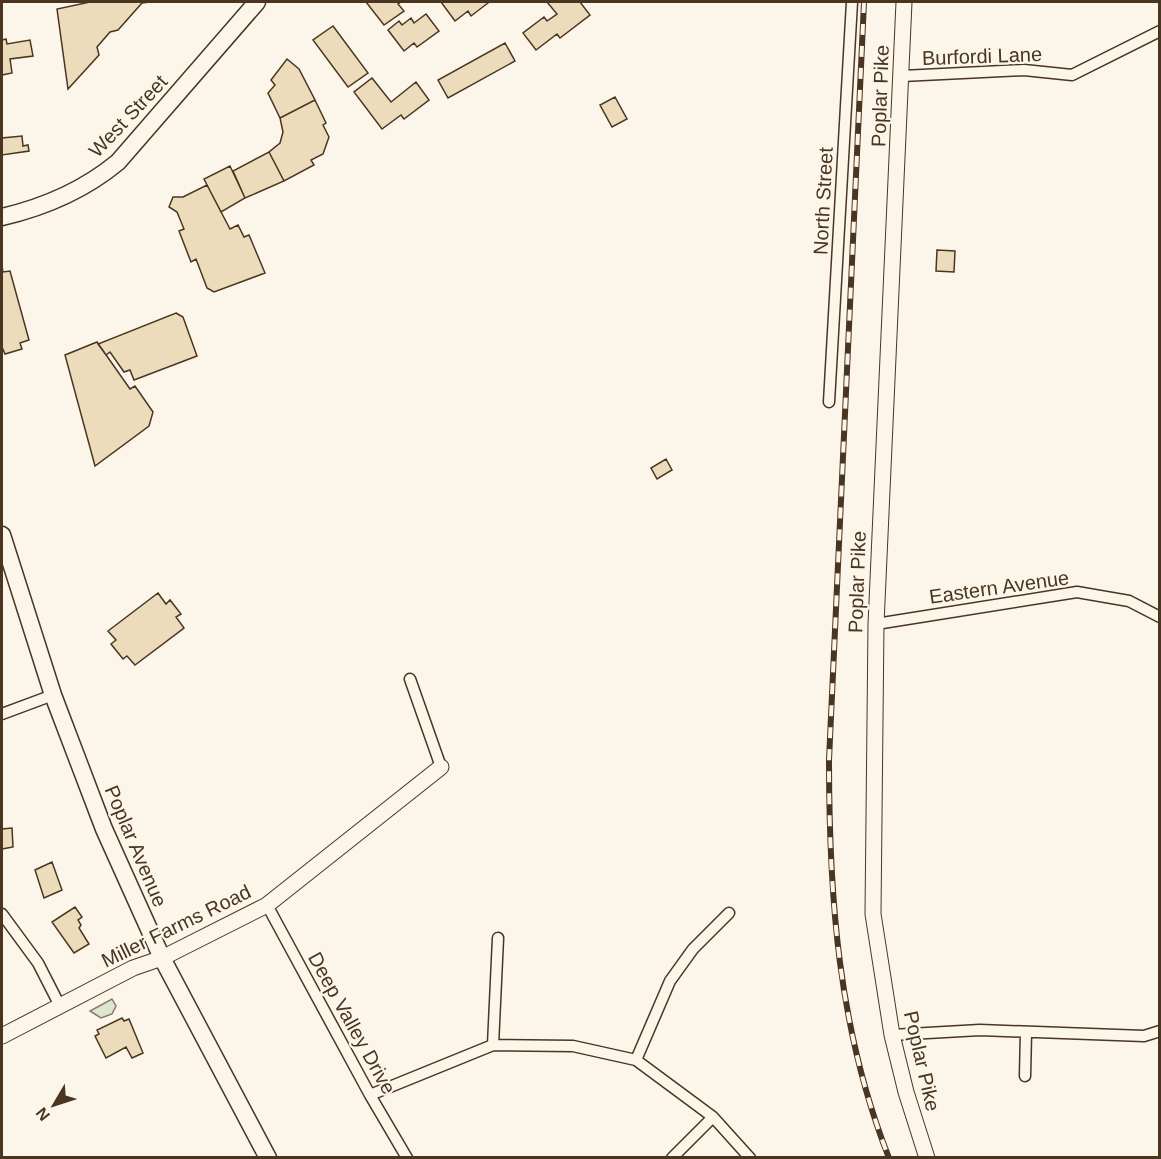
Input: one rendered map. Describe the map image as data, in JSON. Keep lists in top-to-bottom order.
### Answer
{
  "streets": {
    "main road": [
      "Poplar Pike",
      "West Street",
      "Poplar Avenue",
      "Miller Farms Road"
    ],
    "street": [
      "Burfordi Lane",
      "North Street",
      "Eastern Avenue",
      "Deep Valley Drive"
    ]
  },
  "crossings": [
    ["Burfordi Lane", "Poplar Pike"],
    ["Poplar Pike", "Eastern Avenue"],
    ["Poplar Avenue", "Miller Farms Road"],
    ["Miller Farms Road", "Deep Valley Drive"]
  ],
  "north": "bottom left"
}
